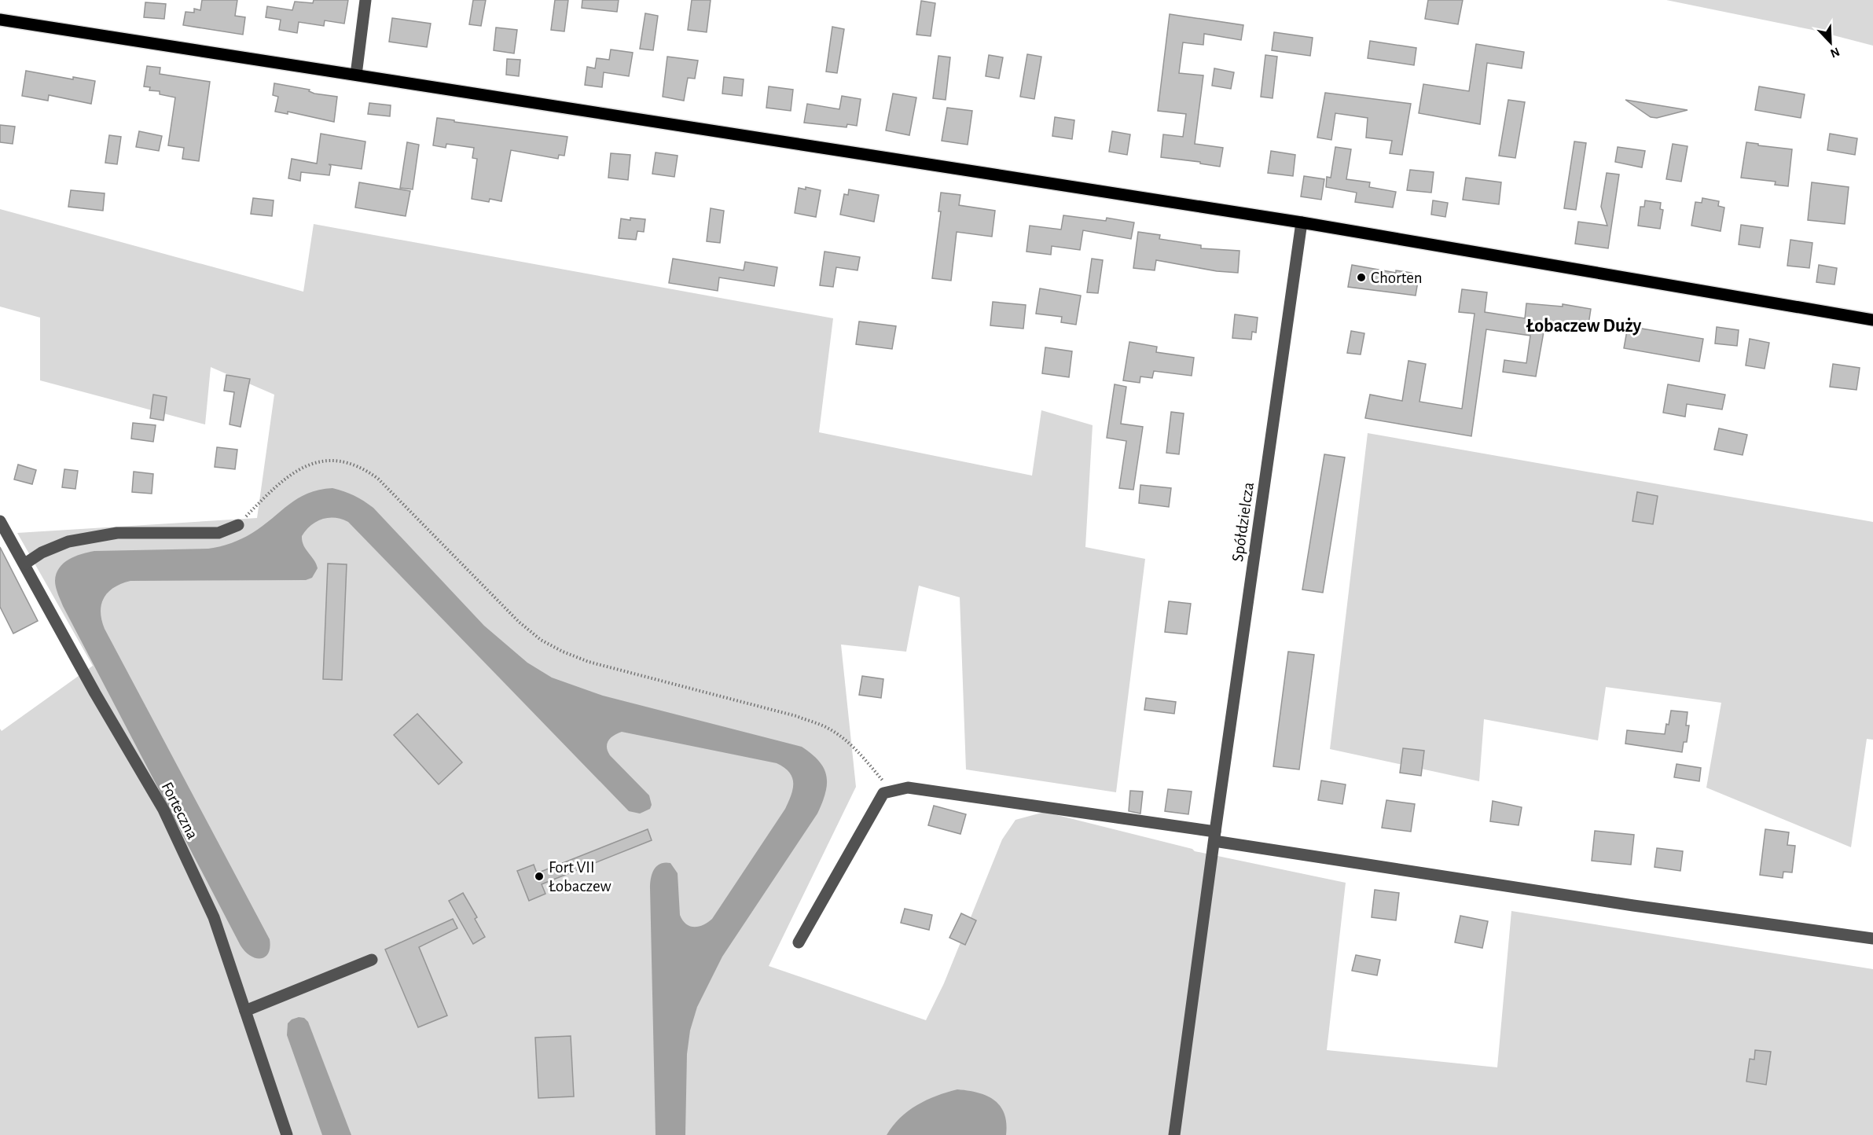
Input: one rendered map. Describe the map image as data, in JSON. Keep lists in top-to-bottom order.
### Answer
{
  "streets": {
    "street": ["Spółdzielcza", "Forteczna"]
  },
  "districts": ["Łobaczew Duży"],
  "places": ["Chorten", "Fort VII Łobaczew"],
  "north": "bottom right"
}
